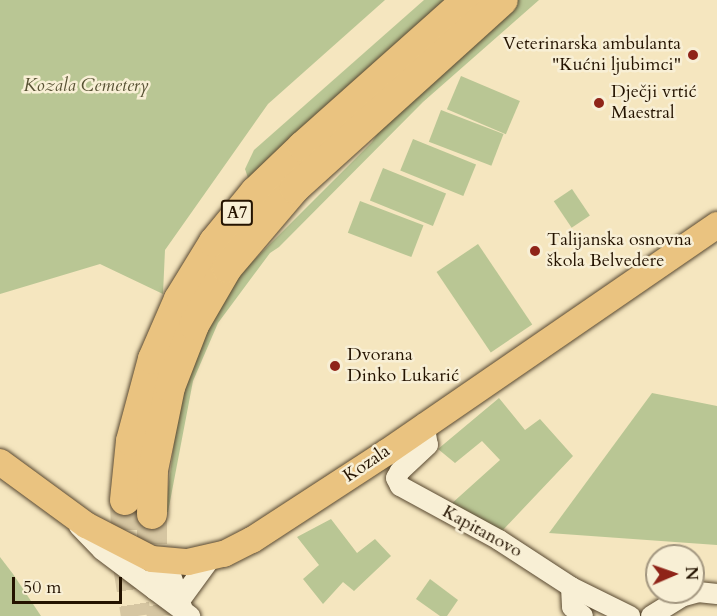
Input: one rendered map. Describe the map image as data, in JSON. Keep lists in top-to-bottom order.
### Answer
{
  "streets": {
    "highway": ["A7"],
    "main road": ["Kozala"],
    "street": ["Kapitanovo"]
  },
  "crossings": [
    ["Kozala", "Kapitanovo"]
  ],
  "parks": ["Kozala Cemetery"],
  "places": [
    "Veterinarska ambulanta \"Kućni ljubimci\"",
    "Dječji vrtić Maestral",
    "Talijanska osnovna škola Belvedere",
    "Dvorana Dinko Lukarić"
  ],
  "scale_bar": "50 m",
  "north": "right"
}
